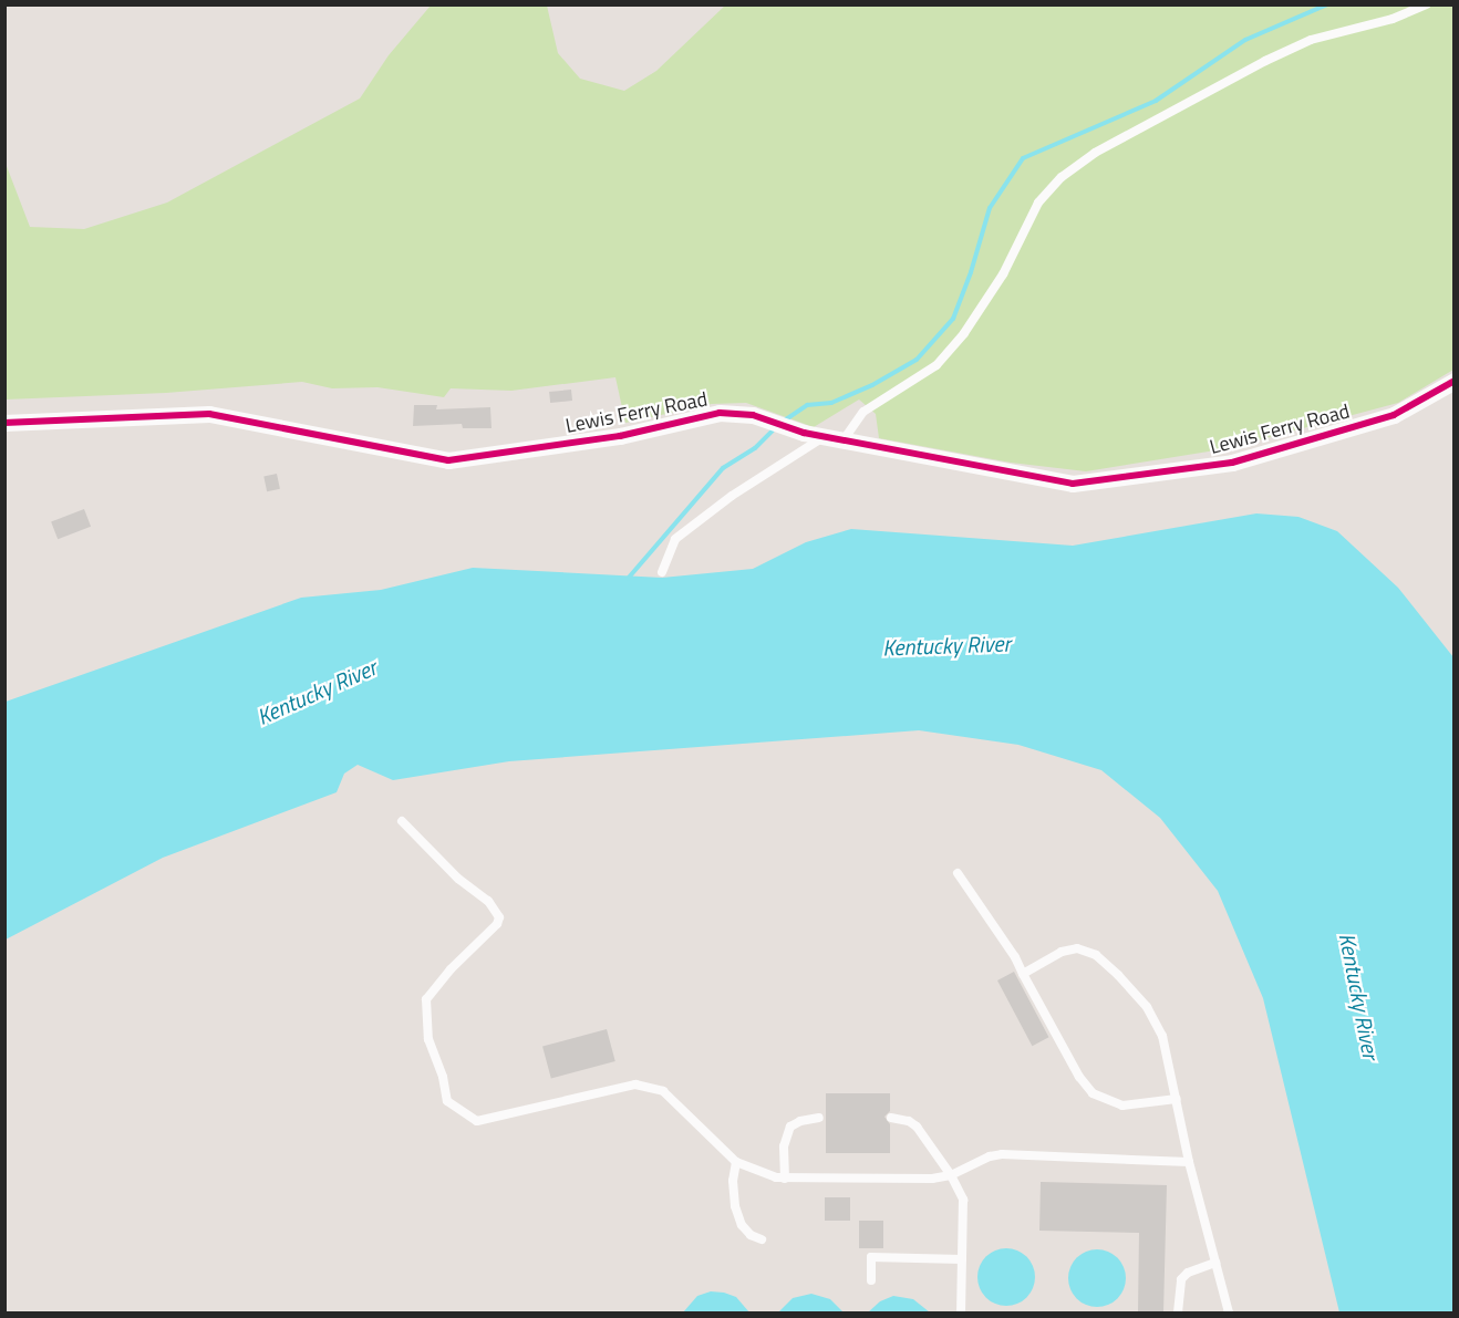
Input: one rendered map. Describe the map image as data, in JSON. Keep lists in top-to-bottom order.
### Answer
{
  "streets": {
    "street": ["Lewis Ferry Road"]
  },
  "water": ["Kentucky River"]
}
